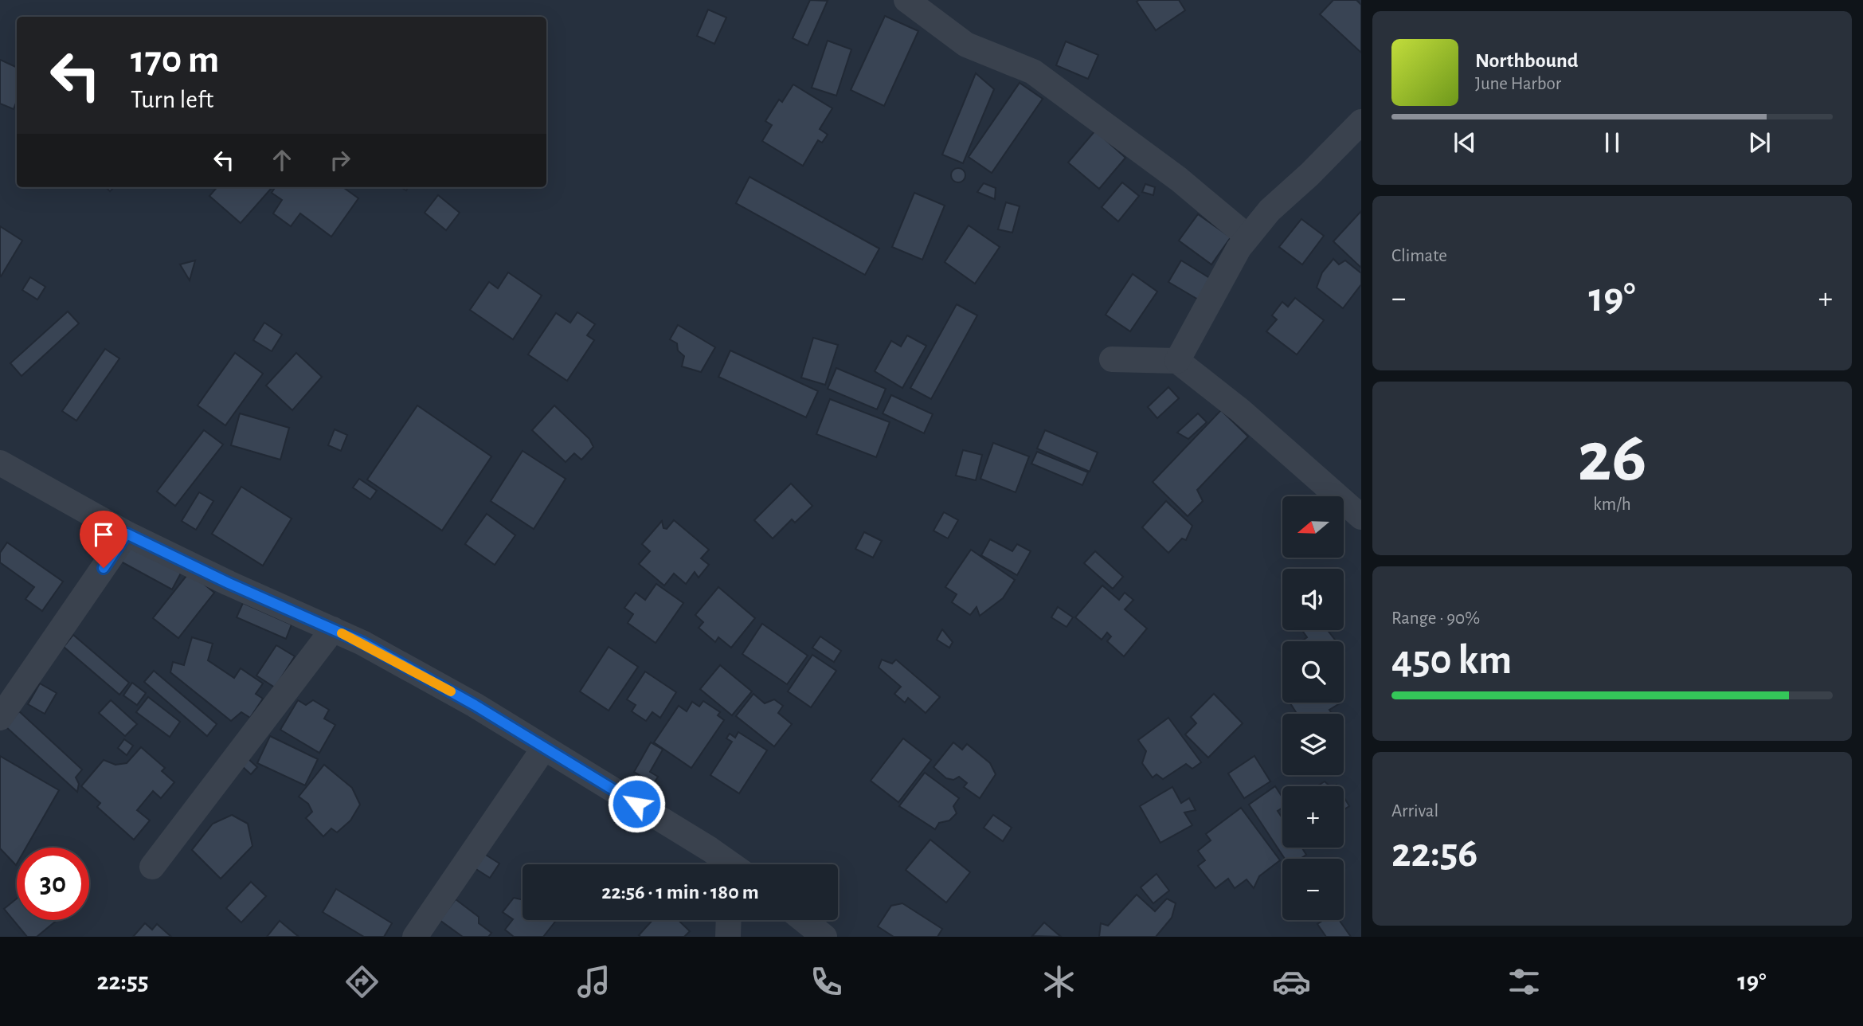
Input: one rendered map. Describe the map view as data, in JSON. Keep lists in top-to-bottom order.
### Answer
{
  "north": "left",
  "page": {
    "turn": ["170 m", "Turn left"],
    "song": ["Northbound", "June Harbor"],
    "tile": [
      "Climate",
      ["26", "km/h"],
      ["Range · 90%", "450 km"],
      ["Arrival", "22:56"]
    ],
    "heat": ["−", "19°", "+"],
    "map_buttons": ["+", "−"],
    "limit": "30",
    "trip": "22:56 · 1 min · 180 m",
    "tabs": ["22:55", "19°"]
  }
}
